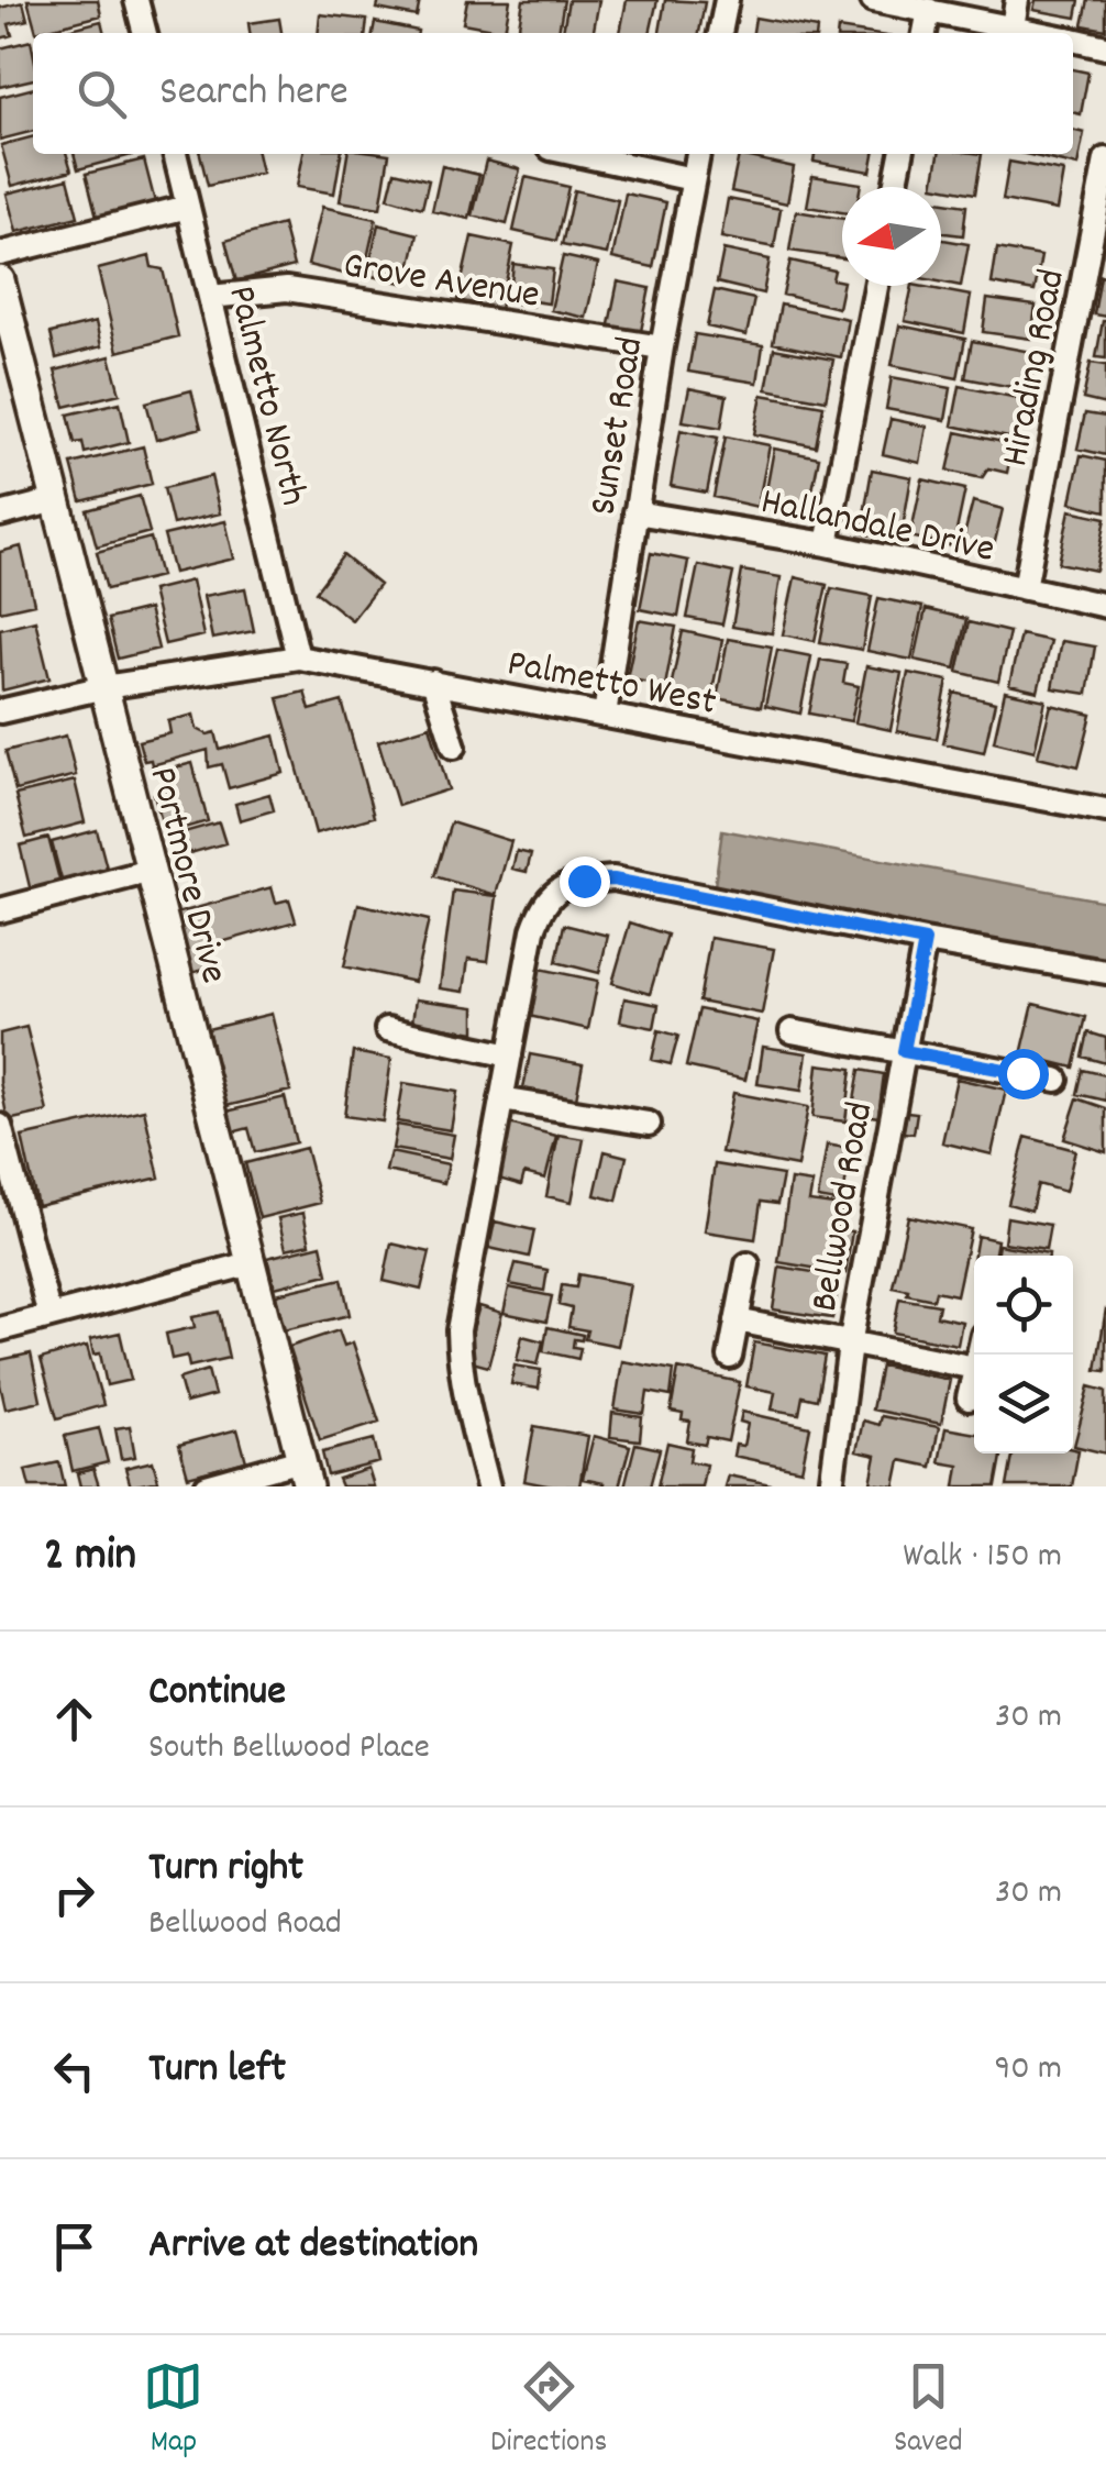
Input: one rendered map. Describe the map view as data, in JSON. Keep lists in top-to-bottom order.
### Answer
{
  "streets": {
    "street": [
      "Grove Avenue",
      "Hirading Road",
      "Palmetto North",
      "Sunset Road",
      "Hallandale Drive",
      "Palmetto West",
      "Portmore Drive",
      "Bellwood Road"
    ]
  },
  "crossings": [
    ["Grove Avenue", "Palmetto North"],
    ["Grove Avenue", "Sunset Road"],
    ["Hirading Road", "Hallandale Drive"],
    ["Palmetto North", "Palmetto West"],
    ["Sunset Road", "Hallandale Drive"],
    ["Sunset Road", "Palmetto West"],
    ["Palmetto West", "Portmore Drive"]
  ],
  "north": "left",
  "page": {
    "search": "Search here",
    "heading": ["2 min", "Walk · 150 m"],
    "list": [
      ["Continue", "South Bellwood Place", "30 m"],
      ["Turn right", "Bellwood Road", "30 m"],
      ["Turn left", "90 m"],
      "Arrive at destination"
    ],
    "nav": ["Map", "Directions", "Saved"]
  }
}
